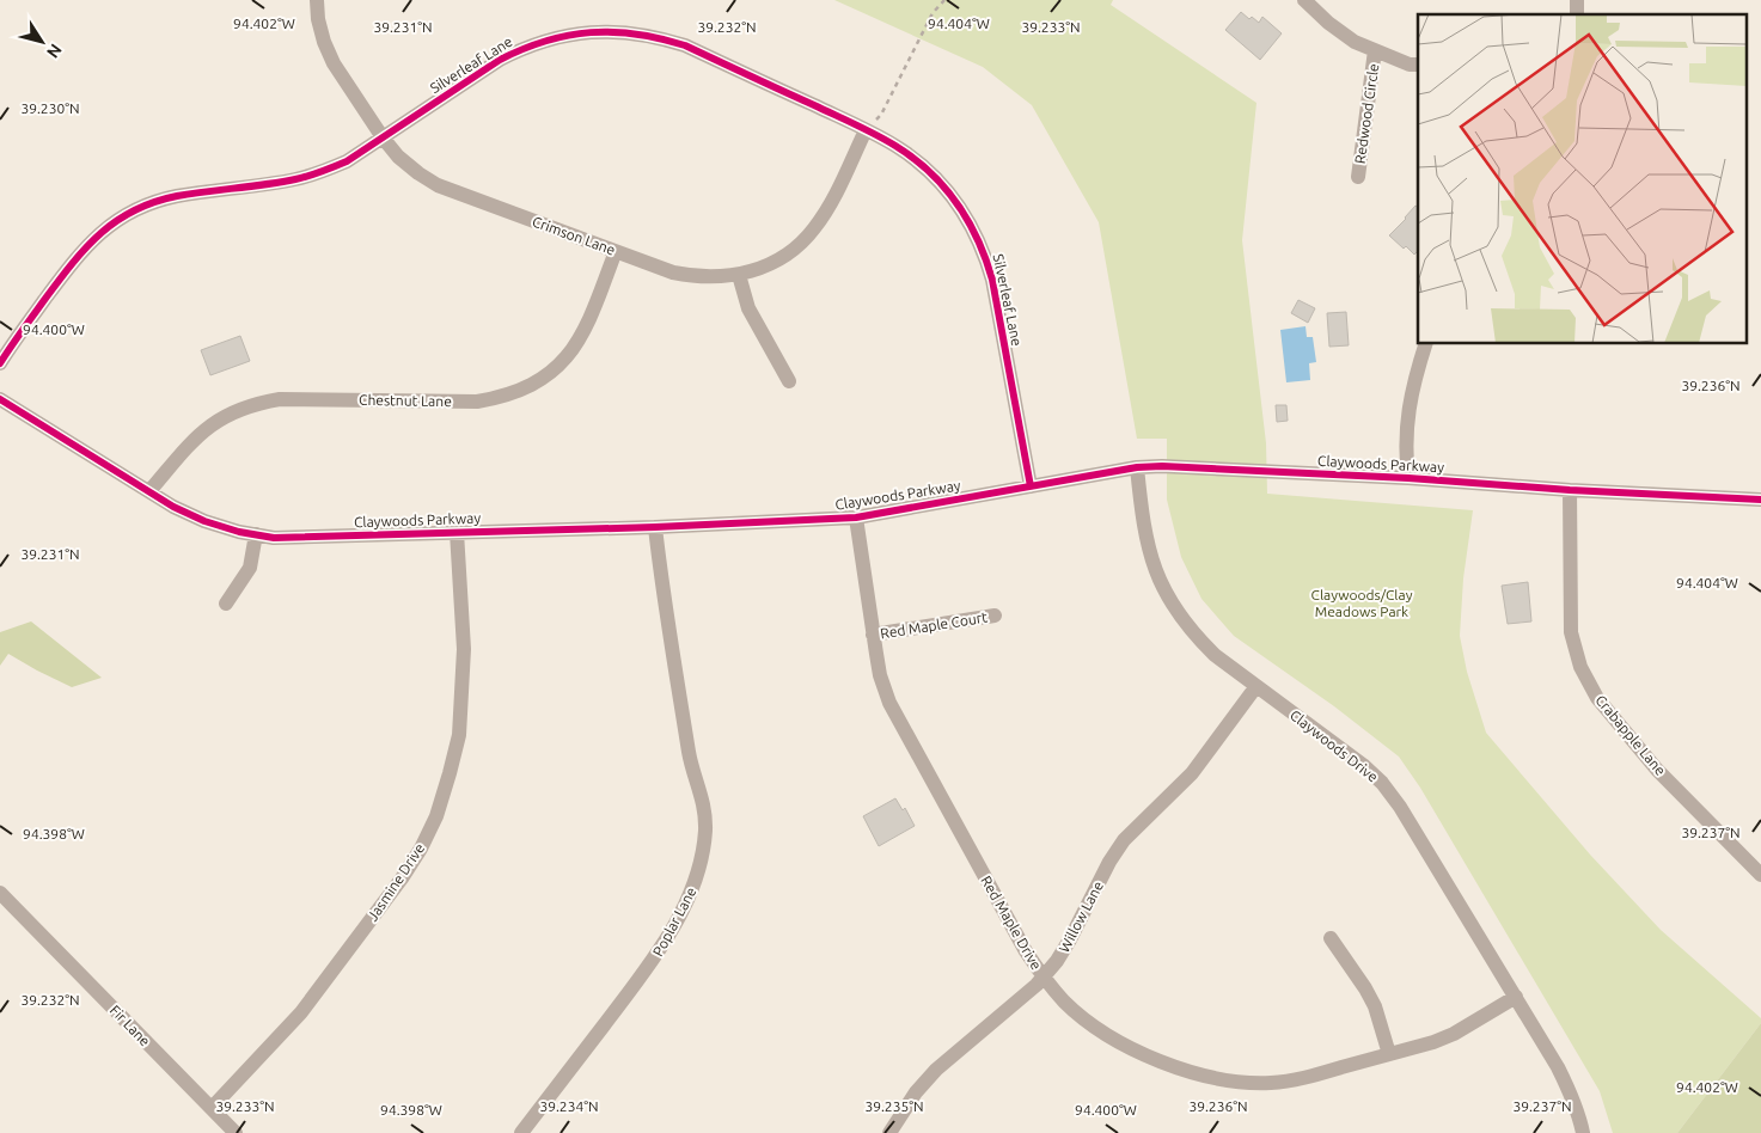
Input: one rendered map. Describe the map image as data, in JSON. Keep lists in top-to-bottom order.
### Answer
{
  "streets": {
    "street": [
      "Silverleaf Lane",
      "Redwood Circle",
      "Crimson Lane",
      "Chestnut Lane",
      "Claywoods Parkway",
      "Red Maple Court",
      "Crabapple Lane",
      "Claywoods Drive",
      "Jasmine Drive",
      "Willow Lane",
      "Poplar Lane",
      "Red Maple Drive",
      "Fir Lane"
    ]
  },
  "crossings": [
    ["Silverleaf Lane", "Crimson Lane"],
    ["Silverleaf Lane", "Claywoods Parkway"],
    ["Crimson Lane", "Chestnut Lane"],
    ["Chestnut Lane", "Claywoods Parkway"],
    ["Claywoods Parkway", "Crabapple Lane"],
    ["Claywoods Parkway", "Claywoods Drive"],
    ["Claywoods Parkway", "Jasmine Drive"],
    ["Claywoods Parkway", "Poplar Lane"],
    ["Claywoods Parkway", "Red Maple Drive"],
    ["Red Maple Court", "Red Maple Drive"],
    ["Claywoods Drive", "Willow Lane"],
    ["Claywoods Drive", "Red Maple Drive"],
    ["Jasmine Drive", "Fir Lane"],
    ["Willow Lane", "Red Maple Drive"]
  ],
  "parks": ["Claywoods/Clay Meadows Park"],
  "north": "bottom right",
  "coordinates": [
    "94.404°W",
    "94.402°W",
    "39.232°N",
    "39.233°N",
    "39.231°N",
    "39.230°N",
    "94.400°W",
    "39.236°N",
    "39.237°N",
    "94.398°W",
    "39.234°N",
    "39.235°N"
  ]
}
